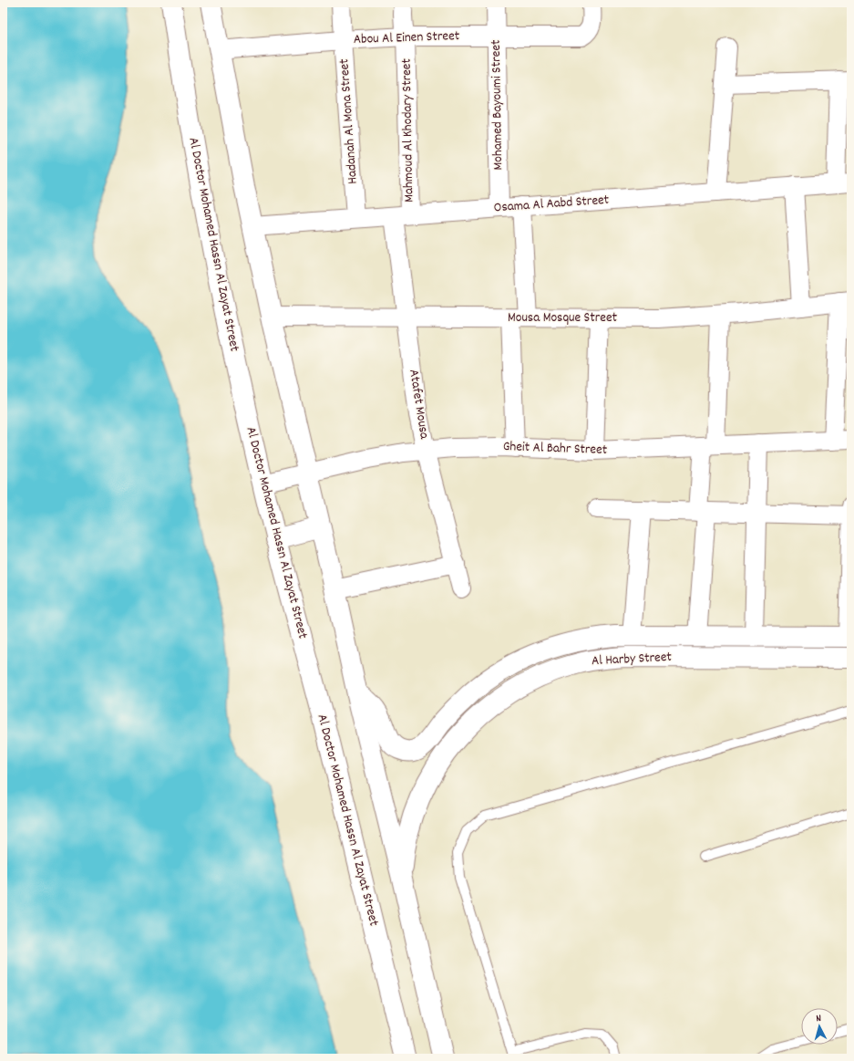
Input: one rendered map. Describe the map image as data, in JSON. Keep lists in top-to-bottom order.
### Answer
{
  "streets": {
    "street": [
      "Abou Al Einen Street",
      "Mohamed Bayoumi Street",
      "Hadanah Al Mona Street",
      "Mahmoud Al Khodary Street",
      "Osama Al Aabd Street",
      "Al Doctor Mohamed Hassn Al Zayat Street",
      "Mousa Mosque Street",
      "Atafet Mousa",
      "Gheit Al Bahr Street",
      "Al Harby Street"
    ]
  },
  "crossings": [
    ["Abou Al Einen Street", "Mohamed Bayoumi Street"],
    ["Abou Al Einen Street", "Hadanah Al Mona Street"],
    ["Abou Al Einen Street", "Mahmoud Al Khodary Street"],
    ["Mohamed Bayoumi Street", "Osama Al Aabd Street"],
    ["Hadanah Al Mona Street", "Osama Al Aabd Street"],
    ["Mahmoud Al Khodary Street", "Osama Al Aabd Street"],
    ["Mahmoud Al Khodary Street", "Atafet Mousa"],
    ["Osama Al Aabd Street", "Atafet Mousa"],
    ["Al Doctor Mohamed Hassn Al Zayat Street", "Gheit Al Bahr Street"],
    ["Mousa Mosque Street", "Atafet Mousa"],
    ["Atafet Mousa", "Gheit Al Bahr Street"]
  ],
  "north": "top"
}
